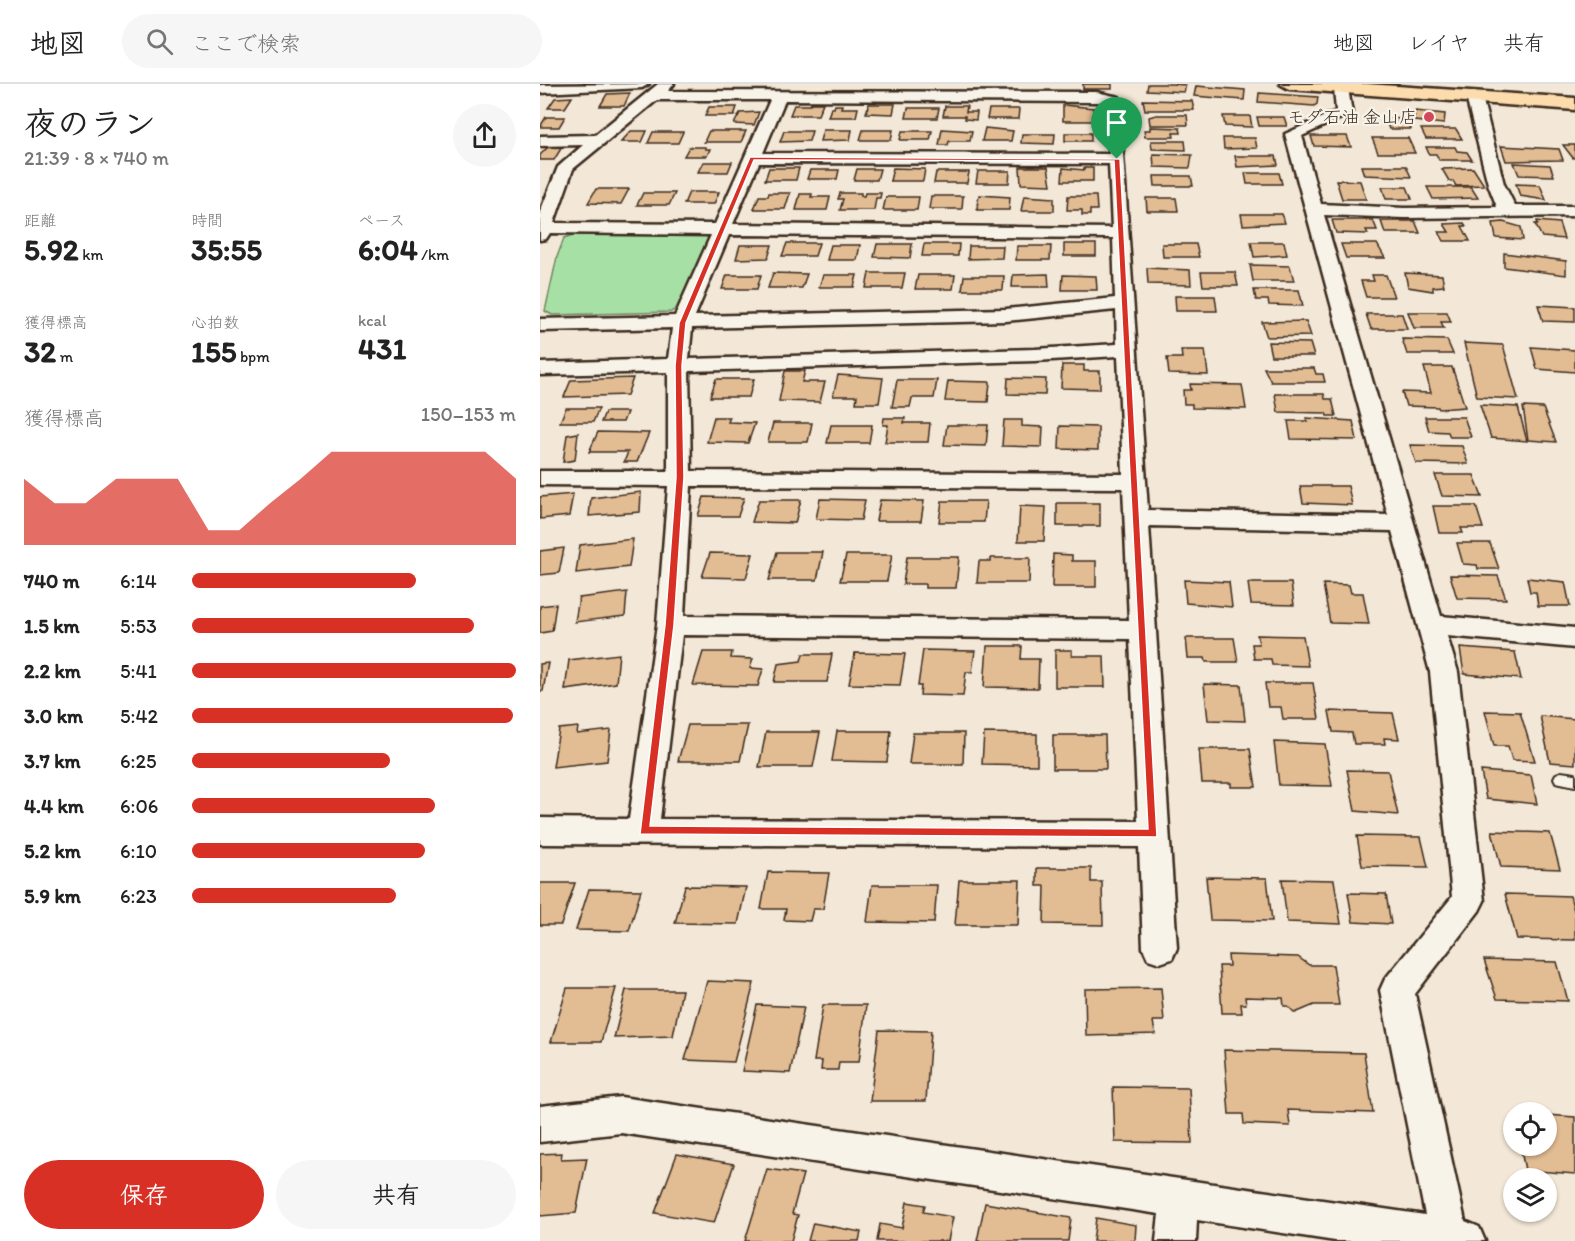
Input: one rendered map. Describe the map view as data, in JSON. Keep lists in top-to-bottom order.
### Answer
{
  "places": ["モダ石油 金山店"],
  "page": {
    "header": "地図",
    "search": "ここで検索",
    "nav": ["地図", "レイヤ", "共有"],
    "heading": ["夜のラン", "21:39 · 8 × 740 m"],
    "stats": [
      ["距離", "5.92 km"],
      ["時間", "35:55"],
      ["ペース", "6:04 /km"],
      ["獲得標高", "32 m"],
      ["心拍数", "155 bpm"],
      ["kcal", "431"]
    ],
    "chart": ["獲得標高", "150–153 m"],
    "list": [
      {
        "name": "740 m",
        "note": "6:14"
      },
      {
        "name": "1.5 km",
        "note": "5:53"
      },
      {
        "name": "2.2 km",
        "note": "5:41"
      },
      {
        "name": "3.0 km",
        "note": "5:42"
      },
      {
        "name": "3.7 km",
        "note": "6:25"
      },
      {
        "name": "4.4 km",
        "note": "6:06"
      },
      {
        "name": "5.2 km",
        "note": "6:10"
      },
      {
        "name": "5.9 km",
        "note": "6:23"
      }
    ],
    "buttons": ["保存", "共有"]
  }
}
